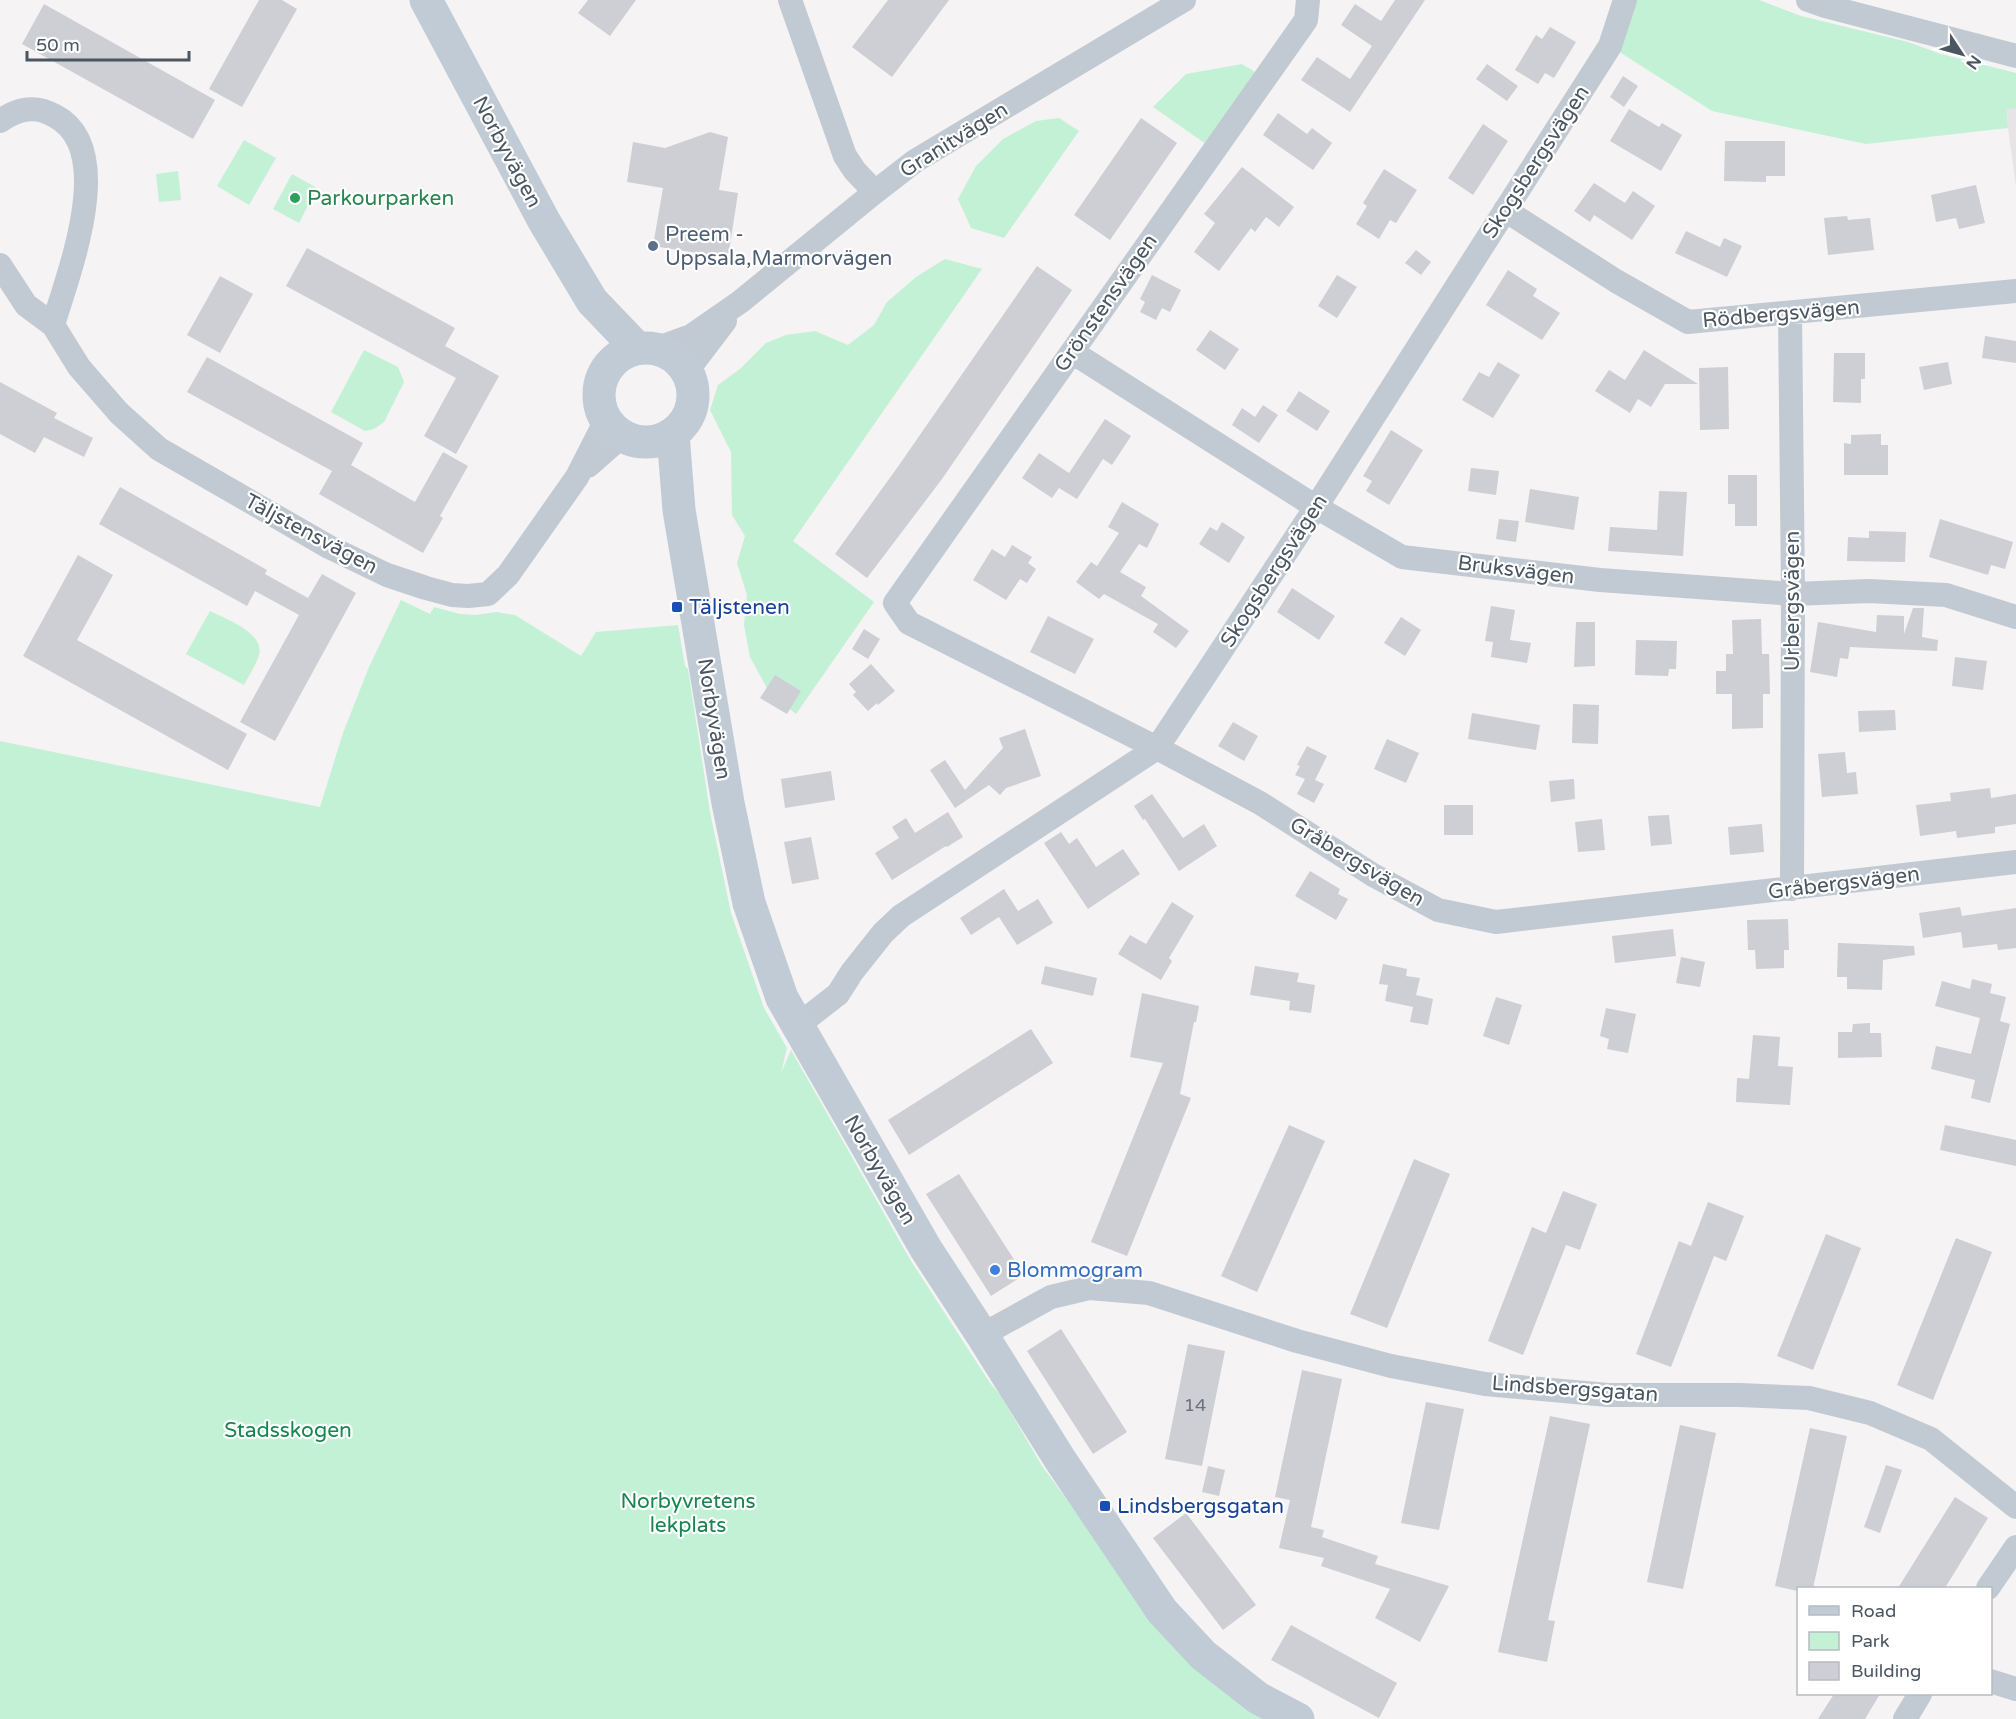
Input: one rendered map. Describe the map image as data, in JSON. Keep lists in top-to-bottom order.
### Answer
{
  "streets": {
    "street": [
      "Granitvägen",
      "Norbyvägen",
      "Skogsbergsvägen",
      "Grönstensvägen",
      "Rödbergsvägen",
      "Täljstensvägen",
      "Bruksvägen",
      "Urbergsvägen",
      "Gråbergsvägen",
      "Lindsbergsgatan"
    ]
  },
  "crossings": [
    ["Granitvägen", "Norbyvägen"],
    ["Granitvägen", "Täljstensvägen"],
    ["Norbyvägen", "Skogsbergsvägen"],
    ["Norbyvägen", "Täljstensvägen"],
    ["Norbyvägen", "Lindsbergsgatan"],
    ["Skogsbergsvägen", "Rödbergsvägen"],
    ["Skogsbergsvägen", "Bruksvägen"],
    ["Skogsbergsvägen", "Gråbergsvägen"],
    ["Grönstensvägen", "Bruksvägen"],
    ["Grönstensvägen", "Gråbergsvägen"],
    ["Rödbergsvägen", "Urbergsvägen"],
    ["Bruksvägen", "Urbergsvägen"],
    ["Urbergsvägen", "Gråbergsvägen"]
  ],
  "parks": ["Stadsskogen", "Norbyvretens lekplats"],
  "places": {
    "other": ["Parkourparken", "Preem - Uppsala,Marmorvägen", "Blommogram"],
    "transit": ["Täljstenen", "Lindsbergsgatan"]
  },
  "house_numbers": ["14"],
  "legend": ["Road", "Park", "Building"],
  "scale_bar": "50 m",
  "north": "bottom right"
}
